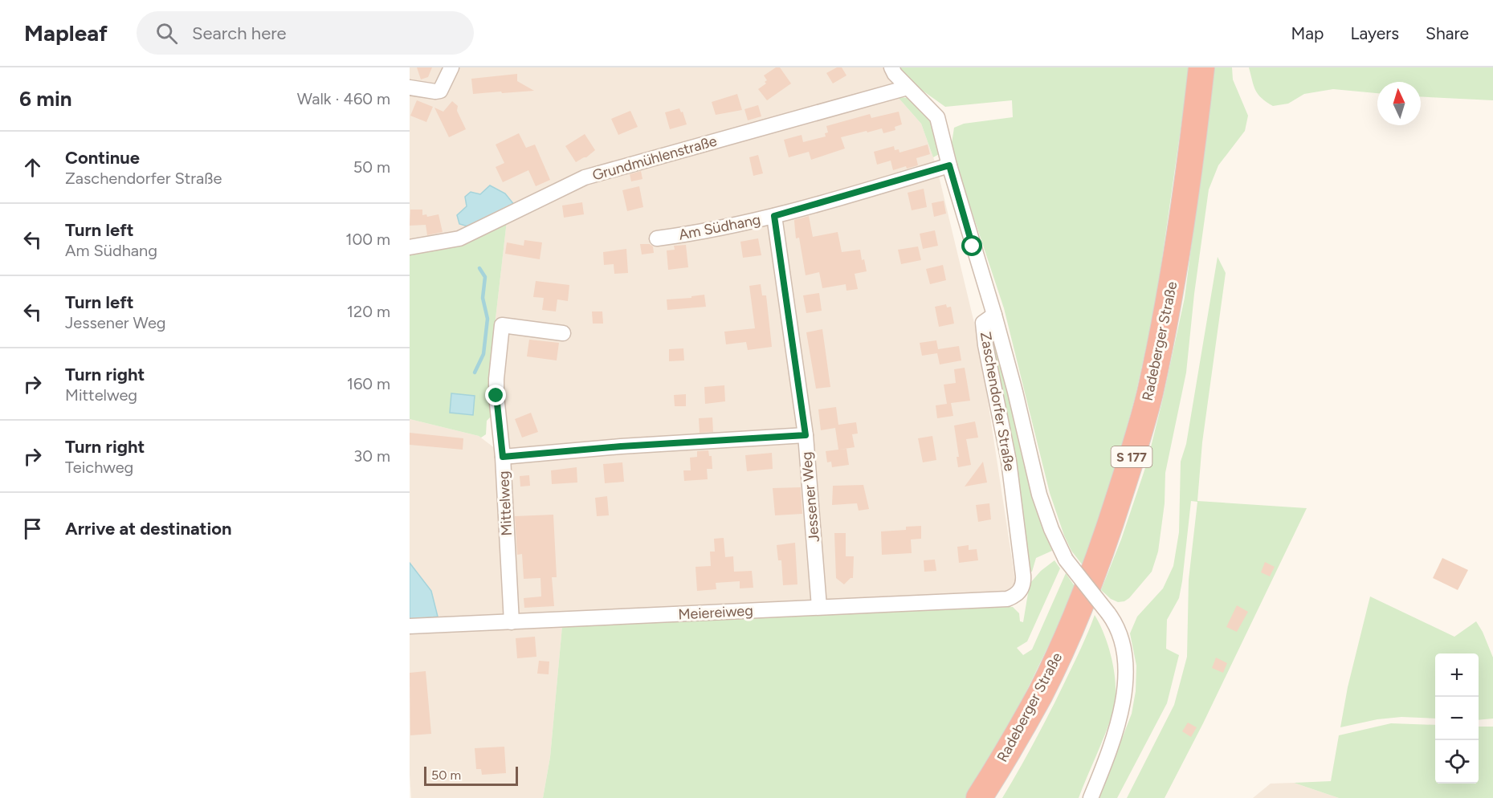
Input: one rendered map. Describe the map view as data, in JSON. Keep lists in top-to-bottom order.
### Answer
{
  "streets": {
    "highway": ["Radeberger Straße", "S 177"],
    "street": [
      "Grundmühlenstraße",
      "Am Südhang",
      "Zaschendorfer Straße",
      "Jessener Weg",
      "Mittelweg",
      "Meiereiweg"
    ]
  },
  "crossings": [
    ["Grundmühlenstraße", "Zaschendorfer Straße"],
    ["Am Südhang", "Zaschendorfer Straße"],
    ["Am Südhang", "Jessener Weg"],
    ["Zaschendorfer Straße", "Meiereiweg"],
    ["Jessener Weg", "Mittelweg"],
    ["Jessener Weg", "Meiereiweg"],
    ["Mittelweg", "Meiereiweg"]
  ],
  "scale_bar": "50 m",
  "north": "top",
  "page": {
    "header": "Mapleaf",
    "search": "Search here",
    "nav": ["Map", "Layers", "Share"],
    "heading": ["6 min", "Walk · 460 m"],
    "list": [
      ["Continue", "Zaschendorfer Straße", "50 m"],
      ["Turn left", "Am Südhang", "100 m"],
      ["Turn left", "Jessener Weg", "120 m"],
      ["Turn right", "Mittelweg", "160 m"],
      ["Turn right", "Teichweg", "30 m"],
      "Arrive at destination"
    ],
    "map_buttons": ["+", "−"],
    "scale": "50 m"
  }
}
